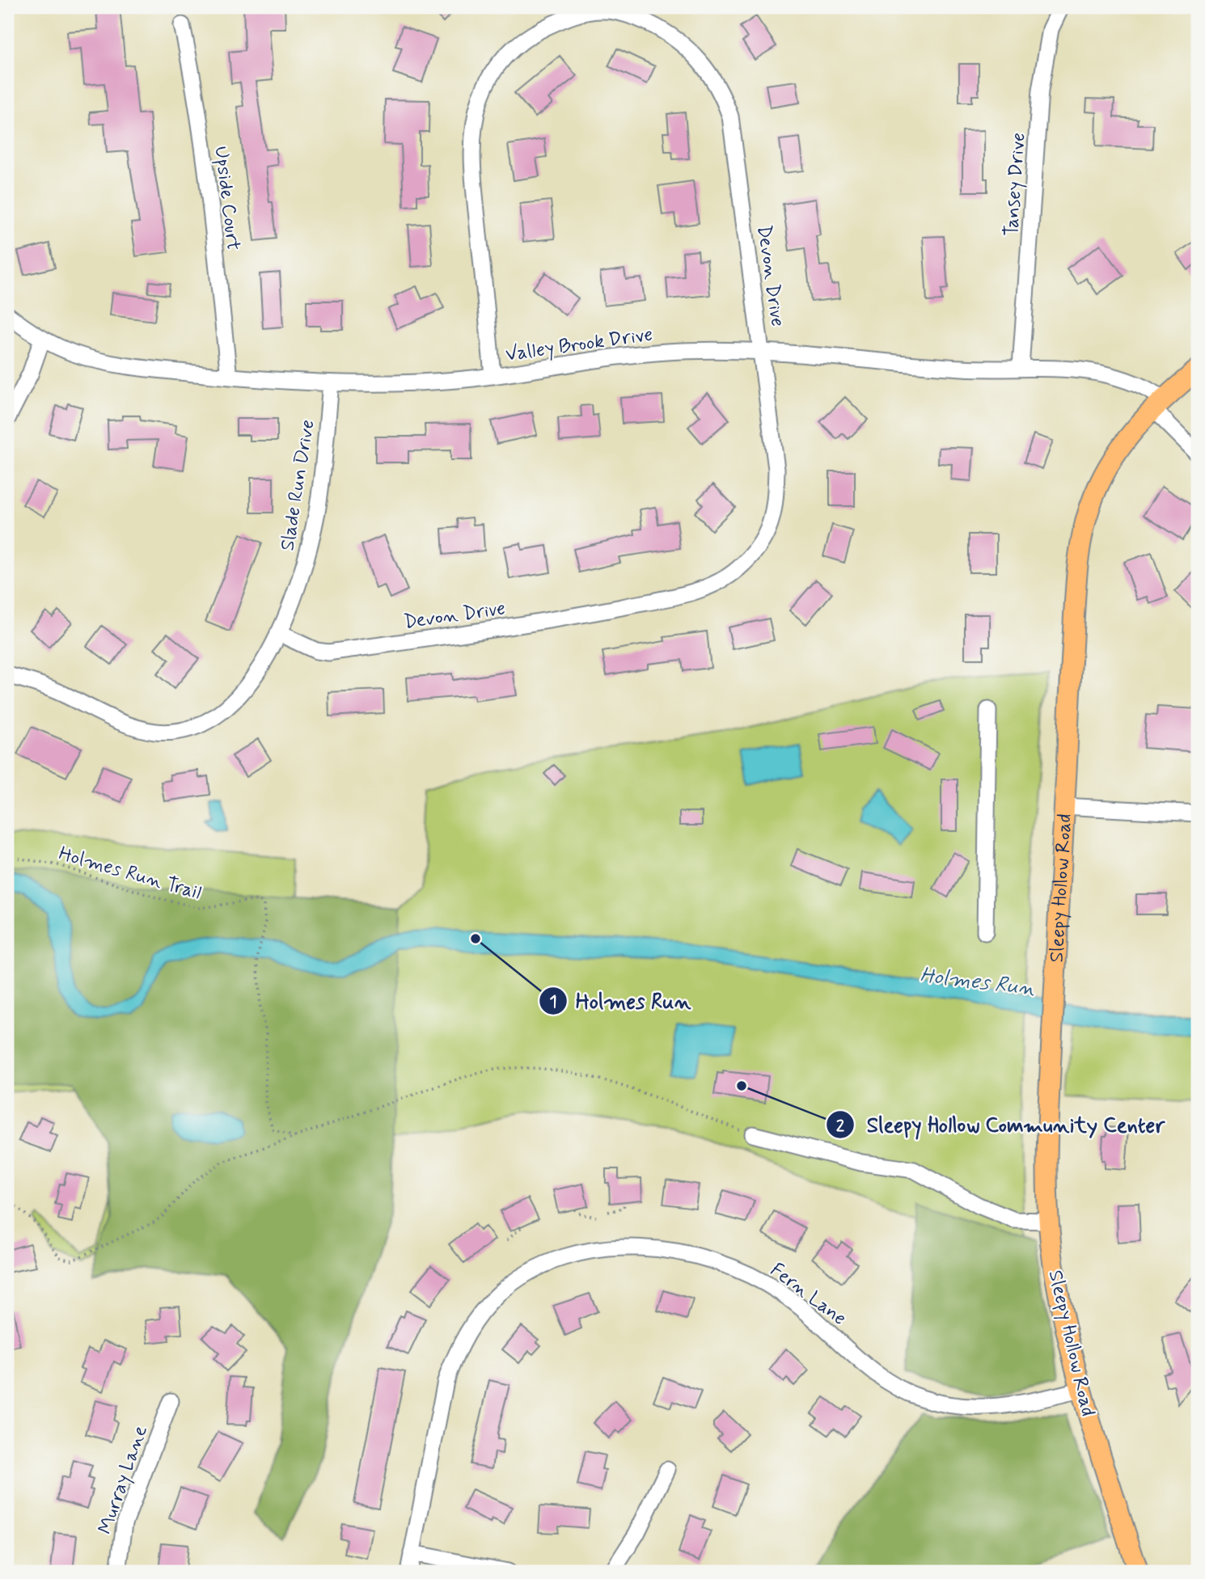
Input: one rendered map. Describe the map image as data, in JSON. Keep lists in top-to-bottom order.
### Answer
{
  "streets": {
    "main road": ["Sleepy Hollow Road"],
    "street": [
      "Tansey Drive",
      "Upside Court",
      "Devon Drive",
      "Valley Brook Drive",
      "Slade Run Drive",
      "Fern Lane",
      "Murray Lane"
    ],
    "path": ["Holmes Run Trail"]
  },
  "crossings": [
    ["Tansey Drive", "Valley Brook Drive"],
    ["Upside Court", "Valley Brook Drive"],
    ["Devon Drive", "Valley Brook Drive"],
    ["Devon Drive", "Slade Run Drive"],
    ["Valley Brook Drive", "Slade Run Drive"],
    ["Valley Brook Drive", "Sleepy Hollow Road"],
    ["Sleepy Hollow Road", "Fern Lane"]
  ],
  "water": ["Holmes Run"],
  "places": ["Holmes Run", "Sleepy Hollow Community Center"]
}
